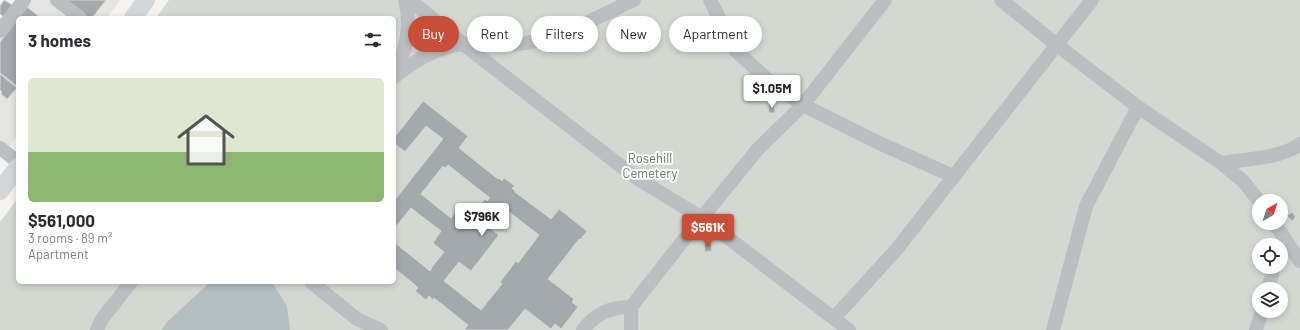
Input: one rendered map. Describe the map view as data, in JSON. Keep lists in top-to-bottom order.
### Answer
{
  "parks": ["Rosehill Cemetery"],
  "north": "top right",
  "page": {
    "chip": [
      "Buy",
      "Rent",
      "Filters",
      "New",
      "Apartment"
    ],
    "heading": "3 homes",
    "list": [
      {
        "name": "$561,000",
        "note": "3 rooms · 89 m² · Apartment"
      }
    ],
    "price": ["$1.05M", "$796K", "$561K"]
  }
}
